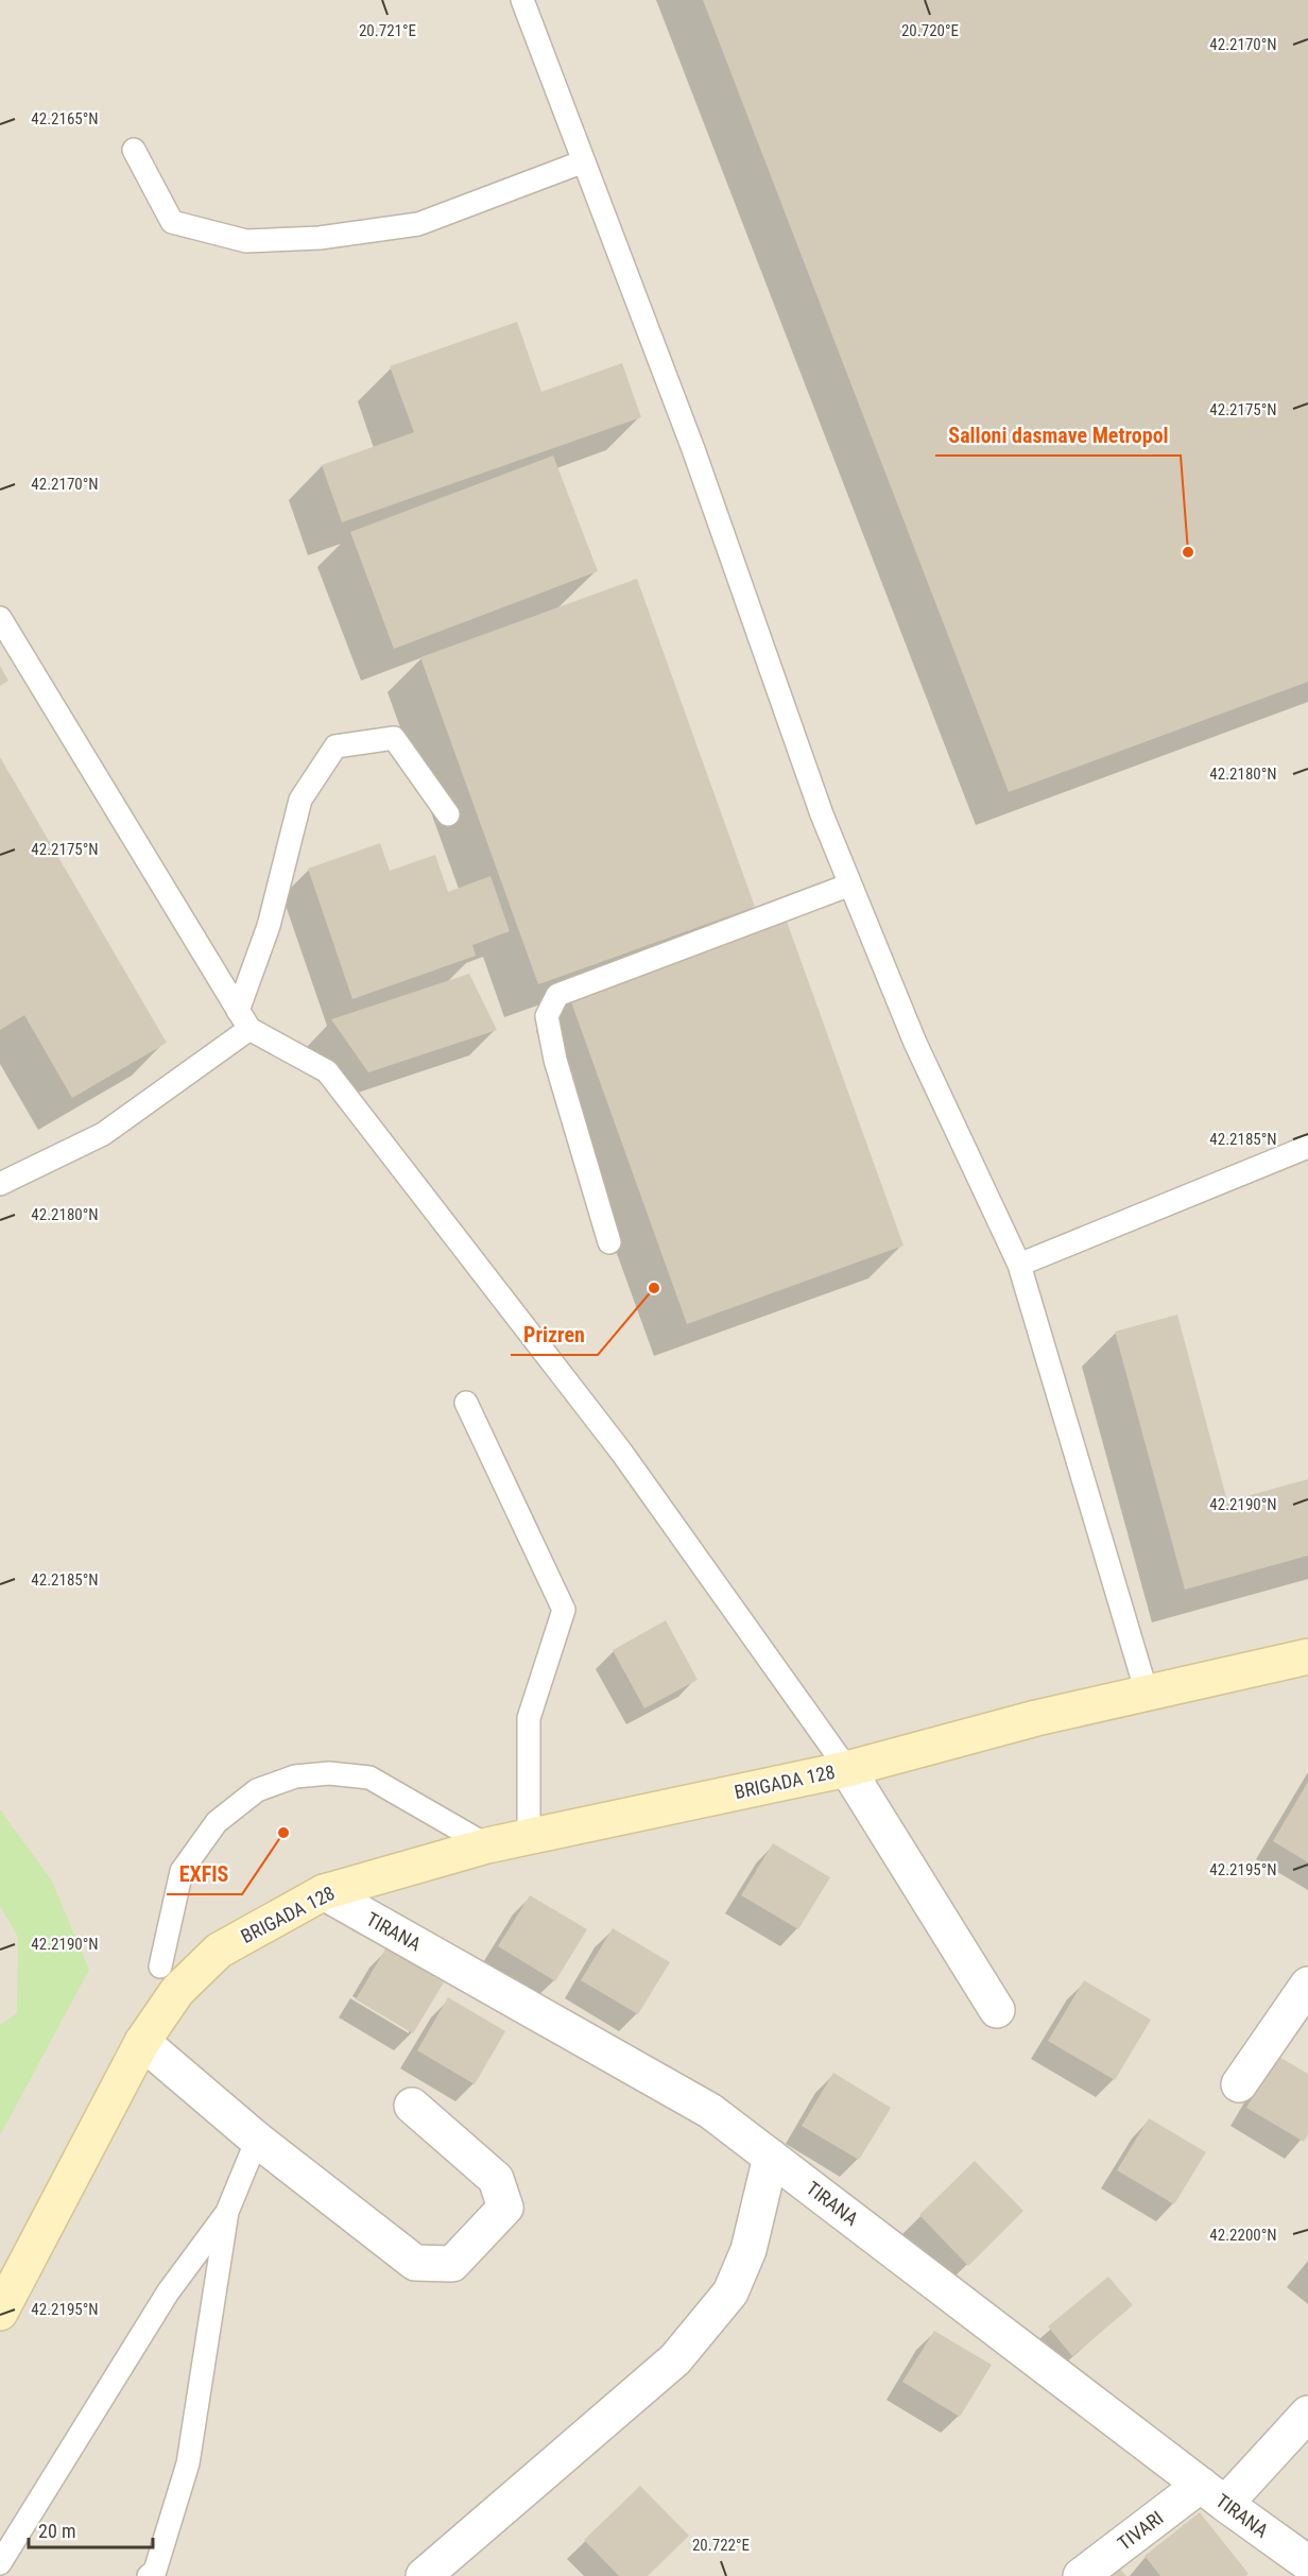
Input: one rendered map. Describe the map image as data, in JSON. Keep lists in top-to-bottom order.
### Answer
{
  "streets": {
    "street": ["BRIGADA 128", "TIRANA", "TIVARI"]
  },
  "crossings": [
    ["BRIGADA 128", "TIRANA"],
    ["TIRANA", "TIVARI"]
  ],
  "places": ["Salloni dasmave Metropol", "Prizren", "EXFIS"],
  "scale_bar": "20 m",
  "coordinates": [
    "20.720°E",
    "20.721°E",
    "42.2170°N",
    "42.2165°N",
    "42.2175°N",
    "42.2180°N",
    "42.2185°N",
    "42.2190°N",
    "42.2195°N",
    "42.2200°N",
    "20.722°E"
  ]
}
